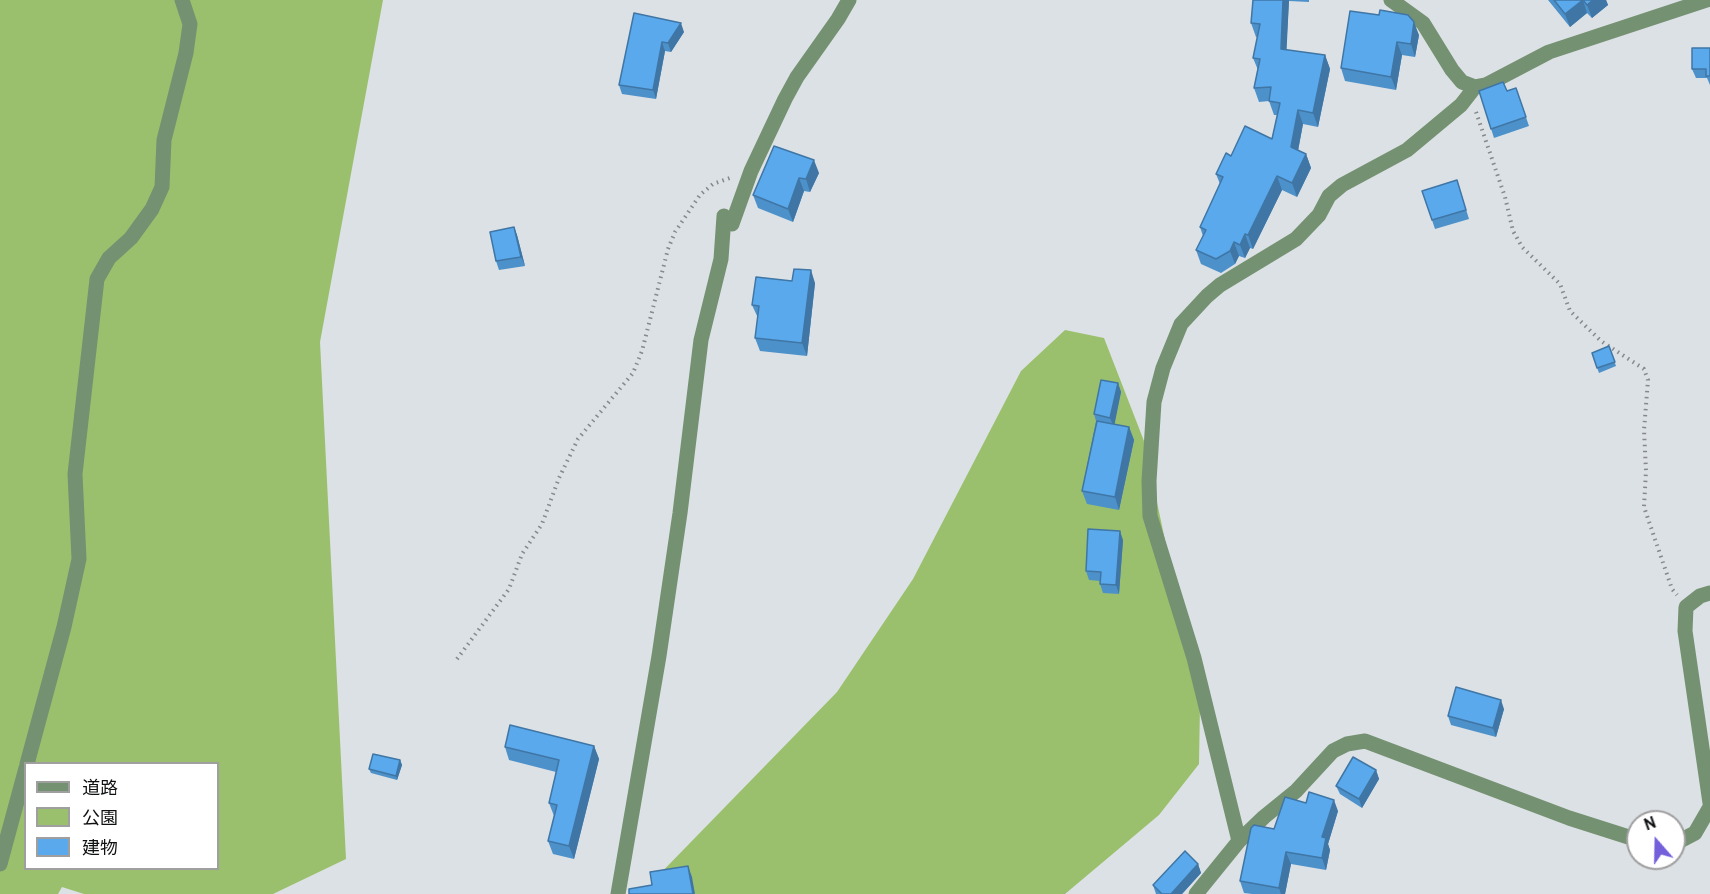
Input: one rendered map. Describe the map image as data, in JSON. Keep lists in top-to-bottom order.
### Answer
{
  "legend": ["道路", "公園", "建物"],
  "north": "top"
}
